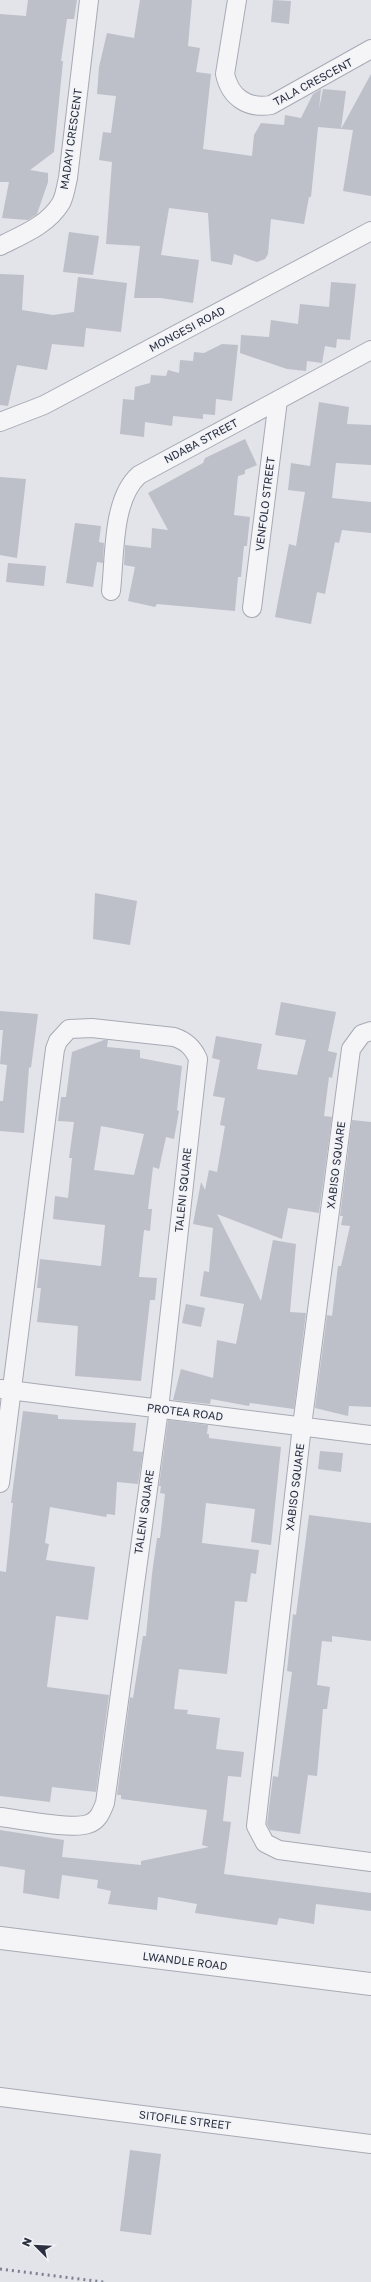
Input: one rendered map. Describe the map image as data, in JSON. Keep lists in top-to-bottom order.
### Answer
{
  "streets": {
    "street": [
      "TALA CRESCENT",
      "MADAYI CRESCENT",
      "MONGESI ROAD",
      "NDABA STREET",
      "VENFOLO STREET",
      "XABISO SQUARE",
      "TALENI SQUARE",
      "PROTEA ROAD",
      "LWANDLE ROAD",
      "SITOFILE STREET"
    ]
  },
  "crossings": [
    ["NDABA STREET", "VENFOLO STREET"],
    ["XABISO SQUARE", "PROTEA ROAD"],
    ["TALENI SQUARE", "PROTEA ROAD"]
  ],
  "north": "top left"
}
